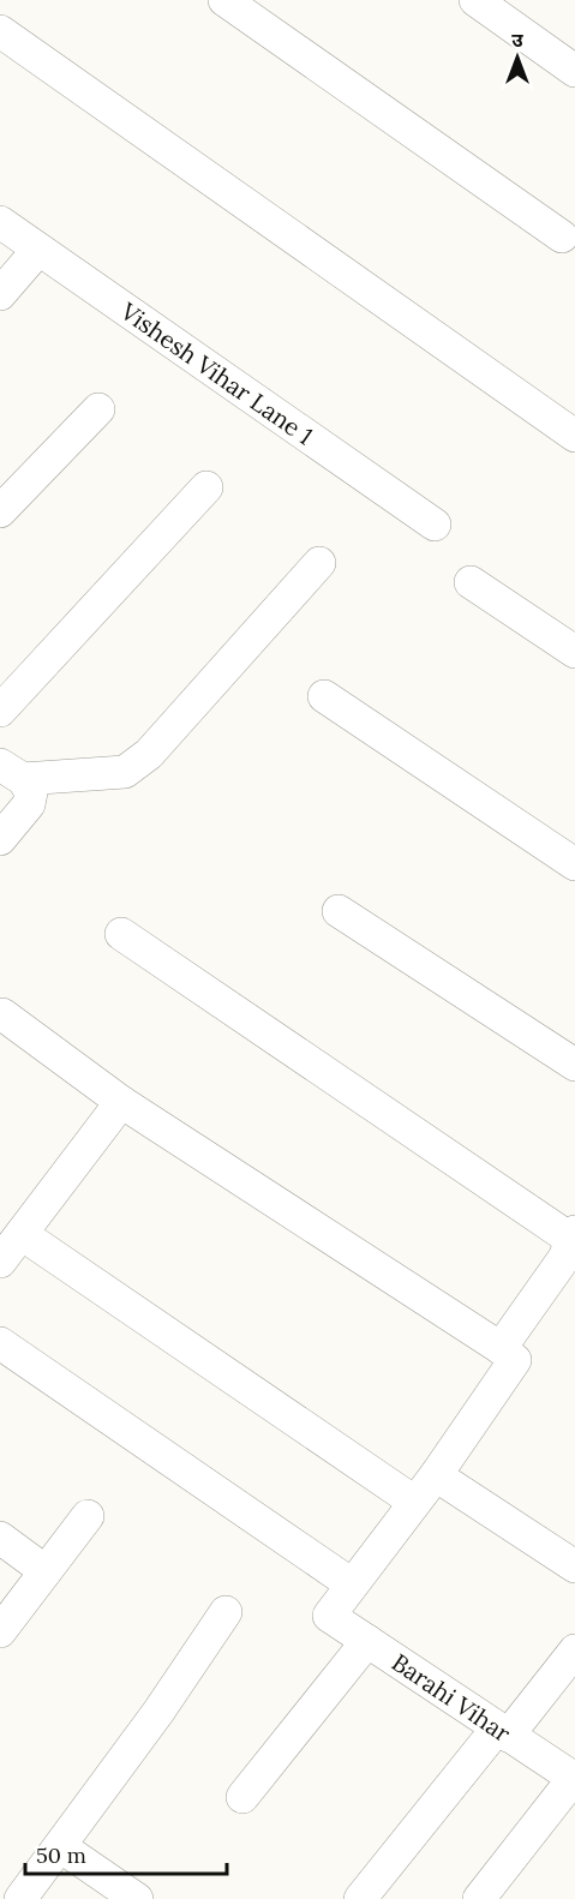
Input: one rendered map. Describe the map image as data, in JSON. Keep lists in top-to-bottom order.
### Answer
{
  "streets": {
    "street": ["Vishesh Vihar Lane 1", "Barahi Vihar"]
  },
  "scale_bar": "50 m",
  "north": "top"
}
